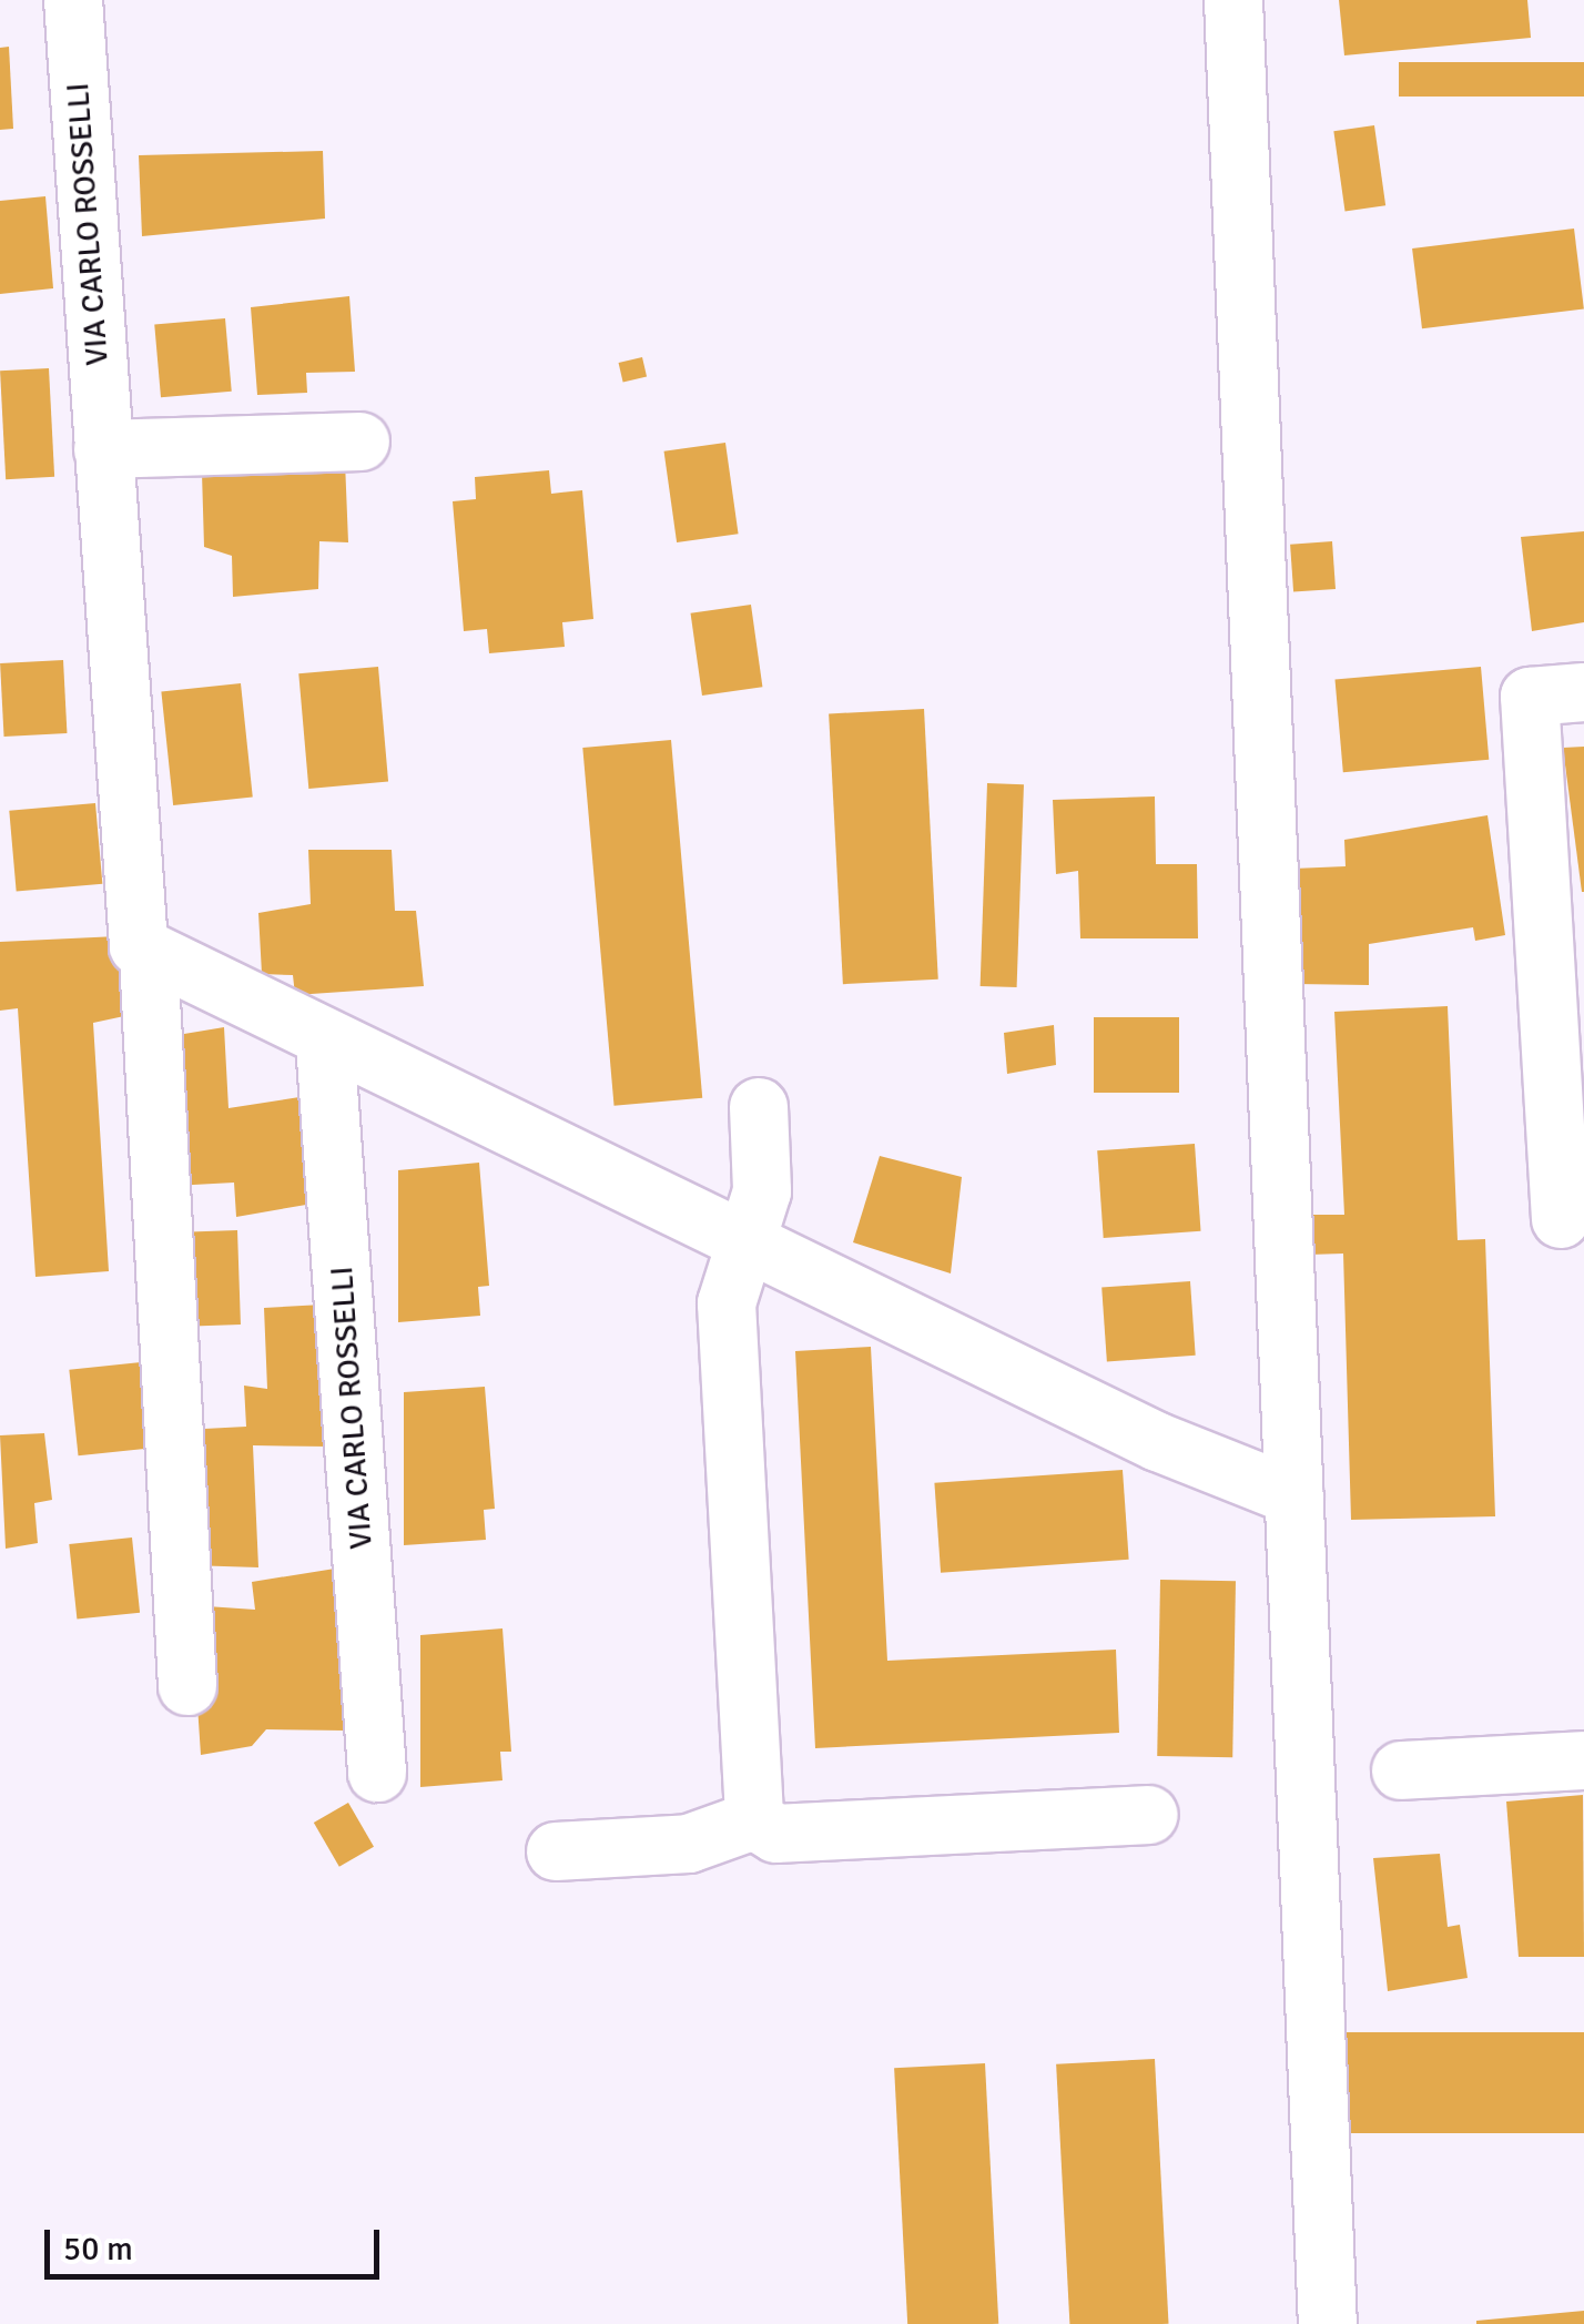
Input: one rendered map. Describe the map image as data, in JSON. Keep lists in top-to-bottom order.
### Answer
{
  "streets": {
    "street": ["VIA CARLO ROSSELLI"]
  },
  "scale_bar": "50 m"
}
